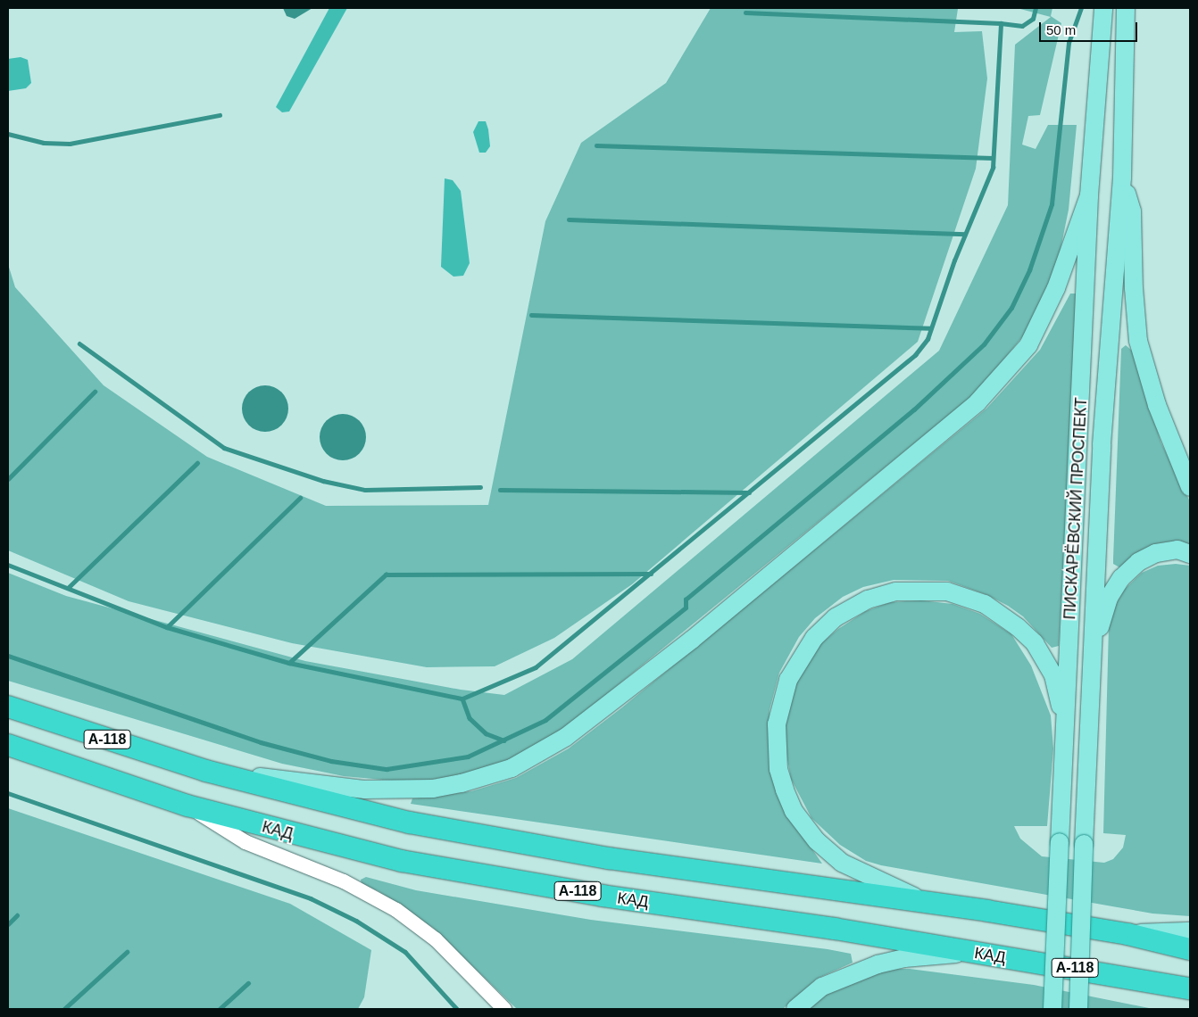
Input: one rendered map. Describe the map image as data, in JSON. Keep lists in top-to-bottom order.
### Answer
{
  "streets": {
    "highway": ["А-118", "КАД"],
    "main road": ["ПИСКАРЁВСКИЙ ПРОСПЕКТ"]
  },
  "scale_bar": "50 m"
}
